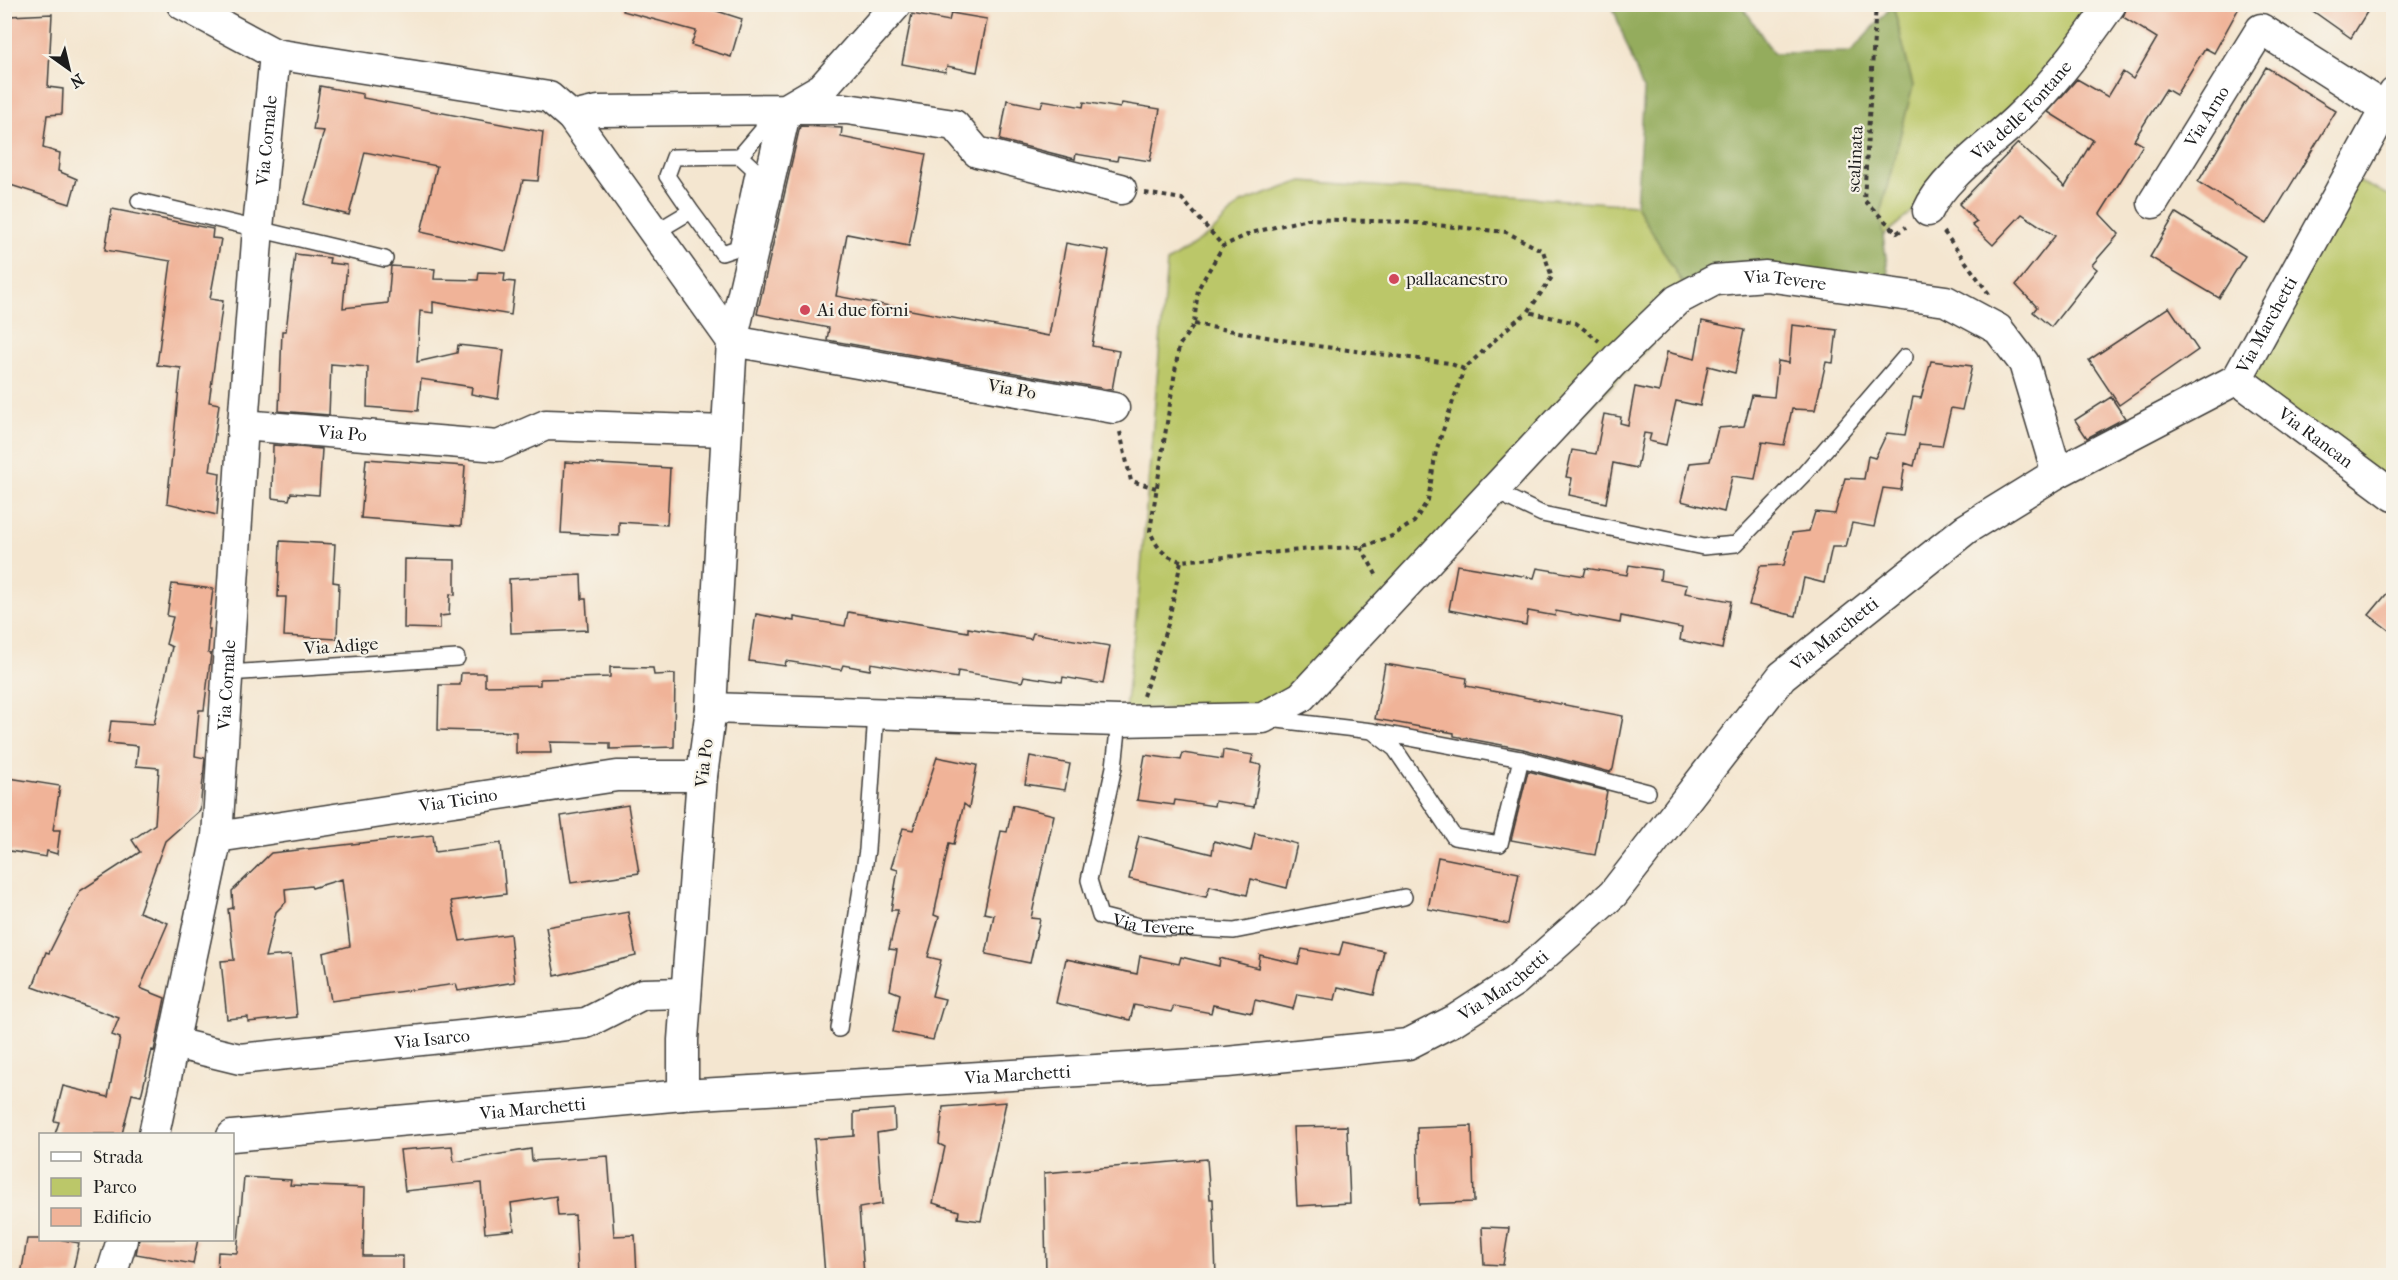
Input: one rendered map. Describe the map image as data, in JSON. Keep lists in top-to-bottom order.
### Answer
{
  "streets": {
    "street": [
      "Via delle Fontane",
      "Via Arno",
      "Via Cornale",
      "Via Tevere",
      "Via Marchetti",
      "Via Po",
      "Via Rancan",
      "Via Ticino",
      "Via Isarco"
    ],
    "lane": ["Via Adige"],
    "path": ["scalinata"]
  },
  "crossings": [
    ["Via delle Fontane", "scalinata"],
    ["Via Arno", "Via Marchetti"],
    ["Via Cornale", "Via Po"],
    ["Via Cornale", "Via Adige"],
    ["Via Cornale", "Via Ticino"],
    ["Via Cornale", "Via Isarco"],
    ["Via Tevere", "Via Marchetti"],
    ["Via Tevere", "Via Po"],
    ["Via Marchetti", "Via Po"],
    ["Via Marchetti", "Via Rancan"],
    ["Via Po", "Via Ticino"],
    ["Via Po", "Via Isarco"]
  ],
  "places": ["pallacanestro", "Ai due forni"],
  "legend": ["Strada", "Parco", "Edificio"],
  "north": "bottom right"
}
